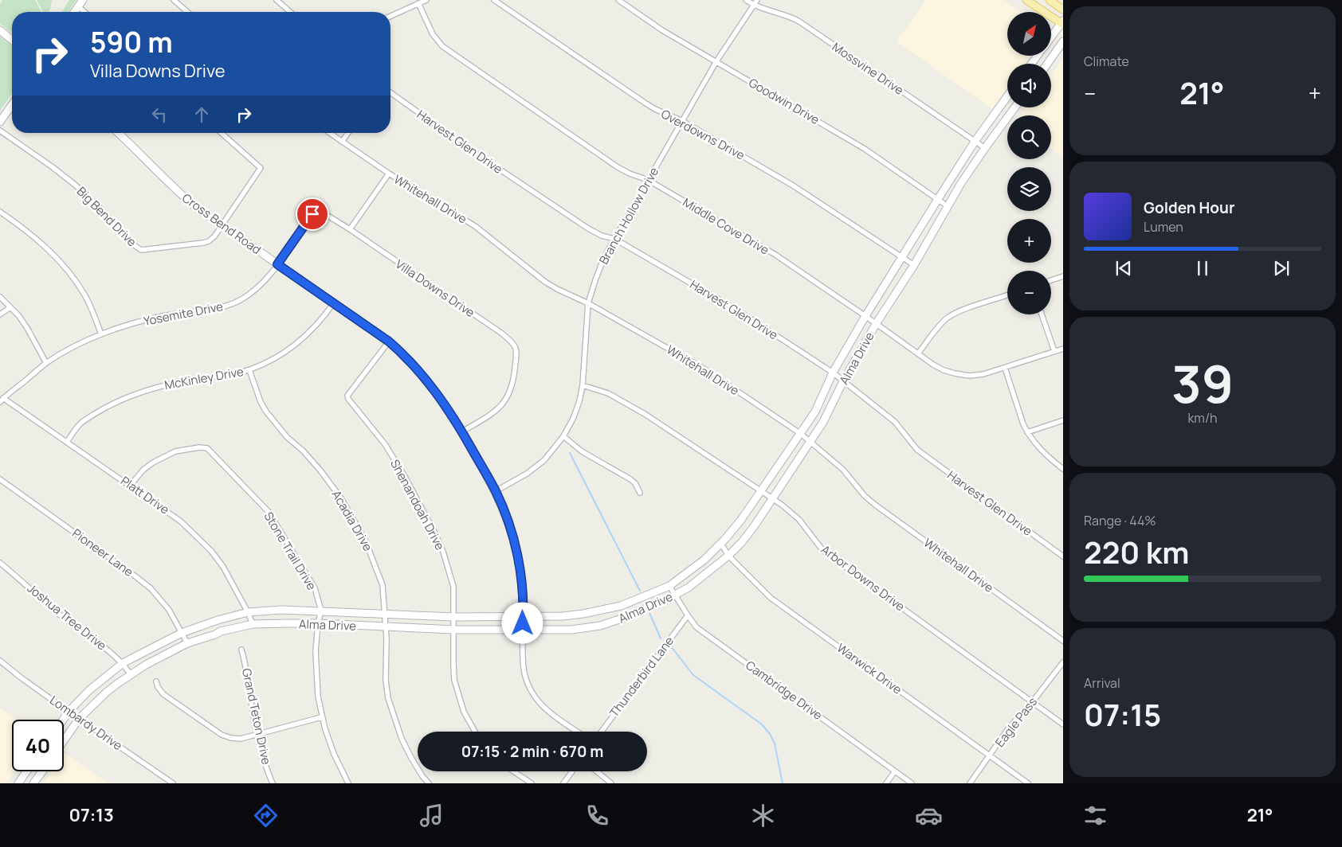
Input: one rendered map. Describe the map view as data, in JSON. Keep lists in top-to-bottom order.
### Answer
{
  "streets": {
    "main road": ["Cross Bend Road", "Alma Drive"],
    "street": [
      "Mossvine Drive",
      "Goodwin Drive",
      "Overdowns Drive",
      "Harvest Glen Drive",
      "Whitehall Drive",
      "Branch Hollow Drive",
      "Big Bend Drive",
      "Middle Cove Drive",
      "Villa Downs Drive",
      "Yosemite Drive",
      "McKinley Drive",
      "Platt Drive",
      "Shenandoah Drive",
      "Acadia Drive",
      "Stone Trail Drive",
      "Pioneer Lane",
      "Arbor Downs Drive",
      "Joshua Tree Drive",
      "Warwick Drive",
      "Thunderbird Lane",
      "Cambridge Drive",
      "Grand Teton Drive",
      "Eagle Pass",
      "Lombardy Drive"
    ]
  },
  "crossings": [
    ["Mossvine Drive", "Branch Hollow Drive"],
    ["Mossvine Drive", "Alma Drive"],
    ["Goodwin Drive", "Branch Hollow Drive"],
    ["Goodwin Drive", "Alma Drive"],
    ["Overdowns Drive", "Branch Hollow Drive"],
    ["Overdowns Drive", "Alma Drive"],
    ["Harvest Glen Drive", "Branch Hollow Drive"],
    ["Harvest Glen Drive", "Alma Drive"],
    ["Whitehall Drive", "Branch Hollow Drive"],
    ["Whitehall Drive", "Alma Drive"],
    ["Branch Hollow Drive", "Cross Bend Road"],
    ["Branch Hollow Drive", "Middle Cove Drive"],
    ["Branch Hollow Drive", "Arbor Downs Drive"],
    ["Big Bend Drive", "Cross Bend Road"],
    ["Cross Bend Road", "Villa Downs Drive"],
    ["Cross Bend Road", "Yosemite Drive"],
    ["Cross Bend Road", "Alma Drive"],
    ["Cross Bend Road", "McKinley Drive"],
    ["Cross Bend Road", "Shenandoah Drive"],
    ["Middle Cove Drive", "Alma Drive"],
    ["Villa Downs Drive", "Yosemite Drive"],
    ["Yosemite Drive", "Platt Drive"],
    ["Alma Drive", "Platt Drive"],
    ["Alma Drive", "Shenandoah Drive"],
    ["Alma Drive", "Acadia Drive"],
    ["Alma Drive", "Stone Trail Drive"],
    ["Alma Drive", "Pioneer Lane"],
    ["Alma Drive", "Arbor Downs Drive"],
    ["Alma Drive", "Joshua Tree Drive"],
    ["Alma Drive", "Warwick Drive"],
    ["Alma Drive", "Cambridge Drive"],
    ["Alma Drive", "Lombardy Drive"],
    ["McKinley Drive", "Platt Drive"],
    ["McKinley Drive", "Acadia Drive"],
    ["Platt Drive", "Stone Trail Drive"],
    ["Arbor Downs Drive", "Eagle Pass"],
    ["Warwick Drive", "Eagle Pass"],
    ["Thunderbird Lane", "Cambridge Drive"]
  ],
  "north": "top right",
  "page": {
    "tile": [
      "Climate",
      ["39", "km/h"],
      ["Range · 44%", "220 km"],
      ["Arrival", "07:15"]
    ],
    "map_buttons": ["+", "−"],
    "turn": ["590 m", "Villa Downs Drive"],
    "heat": ["−", "21°", "+"],
    "song": ["Golden Hour", "Lumen"],
    "limit": "40",
    "trip": "07:15 · 2 min · 670 m",
    "tabs": ["07:13", "21°"]
  }
}
